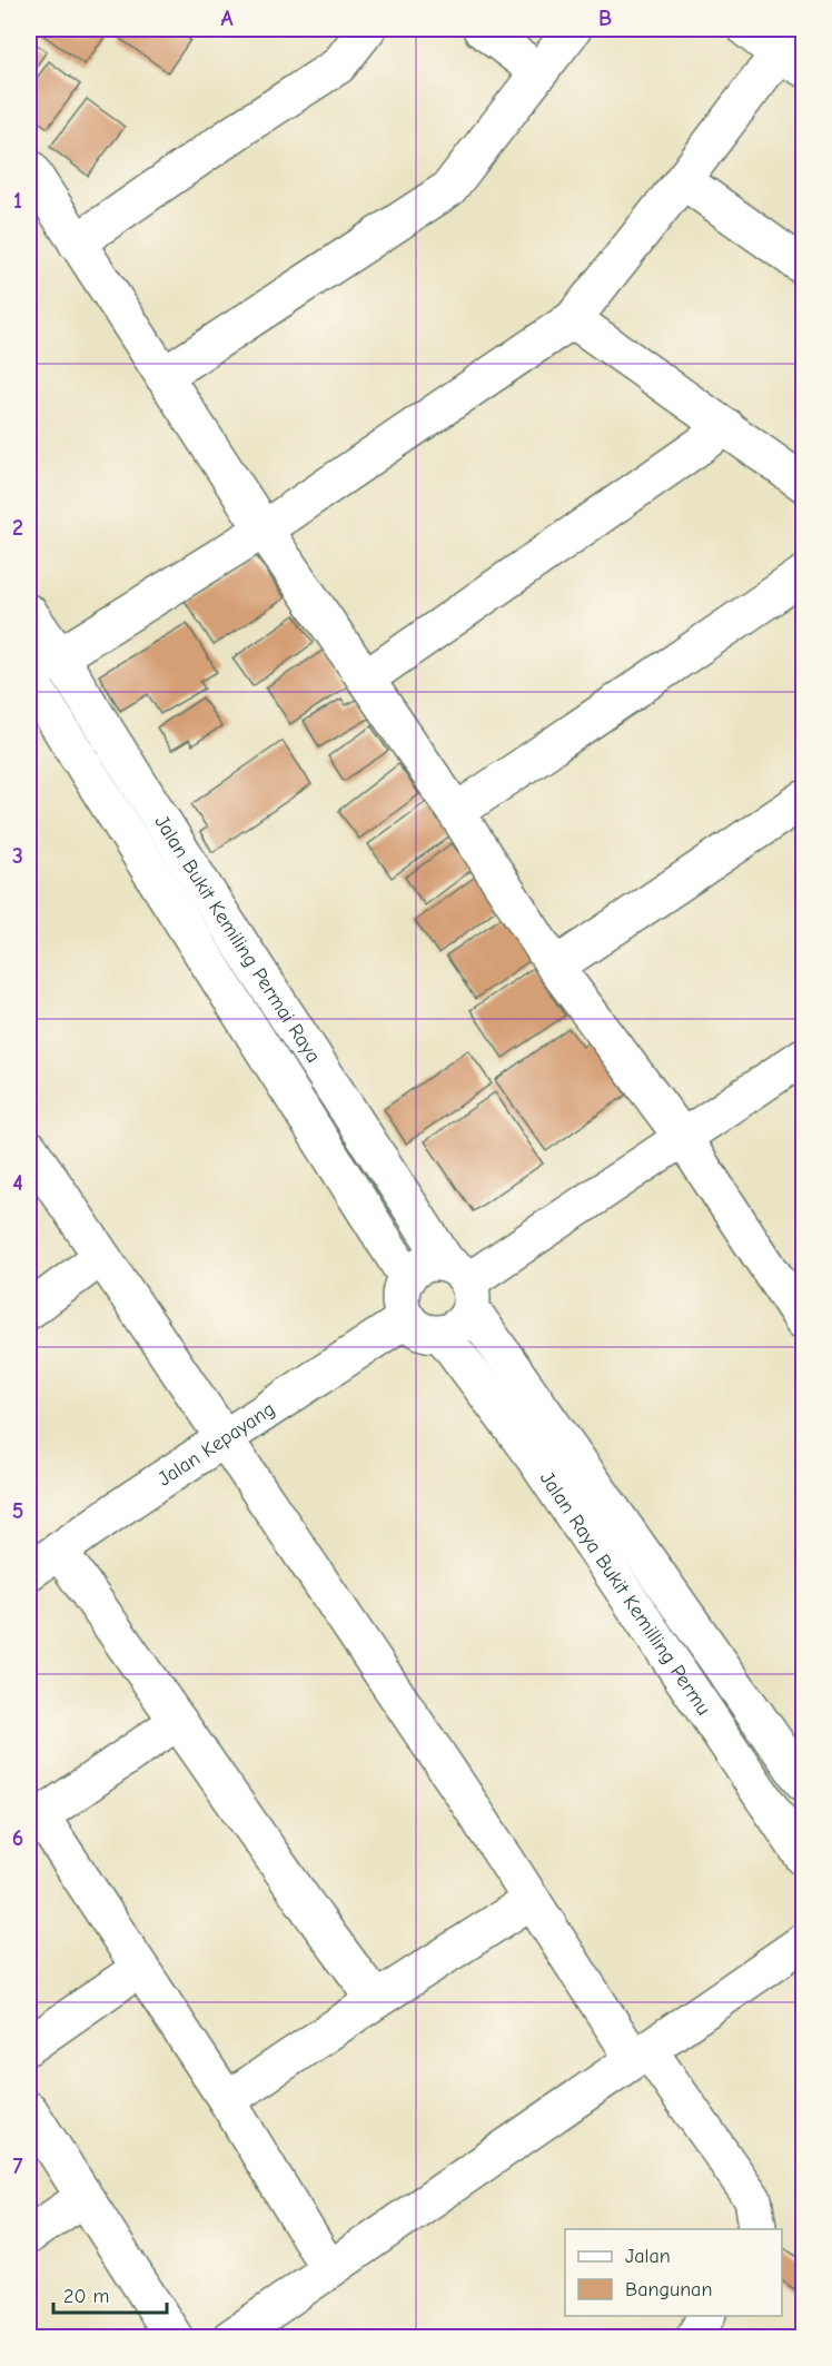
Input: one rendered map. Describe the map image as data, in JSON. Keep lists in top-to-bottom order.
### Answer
{
  "streets": {
    "street": ["Jalan Bukit Kemiling Permai Raya", "Jalan Kepayang", "Jalan Raya Bukit Kemilling Permu"]
  },
  "crossings": [
    ["Jalan Bukit Kemiling Permai Raya", "Jalan Kepayang"],
    ["Jalan Bukit Kemiling Permai Raya", "Jalan Raya Bukit Kemilling Permu"],
    ["Jalan Kepayang", "Jalan Raya Bukit Kemilling Permu"]
  ],
  "legend": ["Jalan", "Bangunan"],
  "scale_bar": "20 m",
  "grid": {
    "columns": ["A", "B"],
    "rows": [
      "1",
      "2",
      "3",
      "4",
      "5",
      "6",
      "7"
    ]
  }
}
